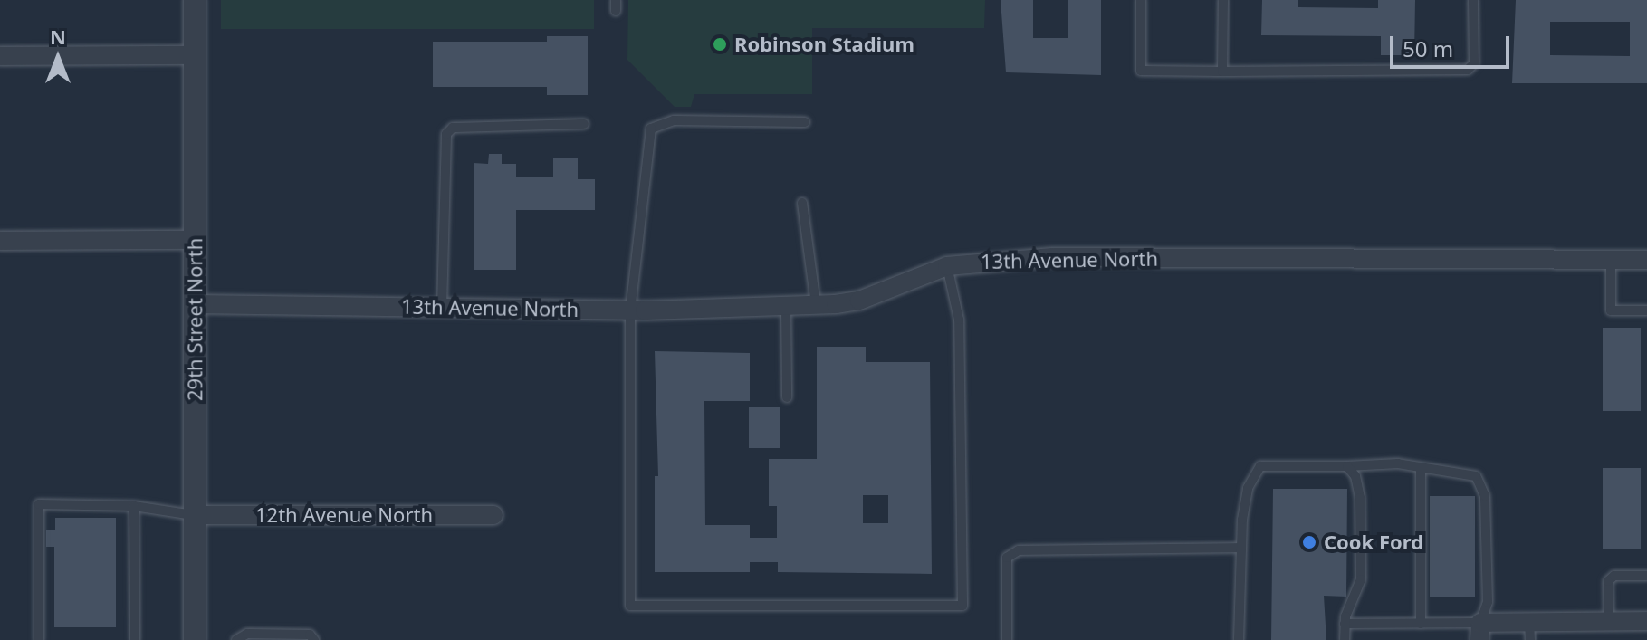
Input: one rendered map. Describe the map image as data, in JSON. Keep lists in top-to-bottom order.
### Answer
{
  "streets": {
    "street": ["13th Avenue North", "29th Street North", "12th Avenue North"]
  },
  "crossings": [
    ["13th Avenue North", "29th Street North"],
    ["29th Street North", "12th Avenue North"]
  ],
  "places": ["Robinson Stadium", "Cook Ford"],
  "scale_bar": "50 m",
  "north": "top"
}
